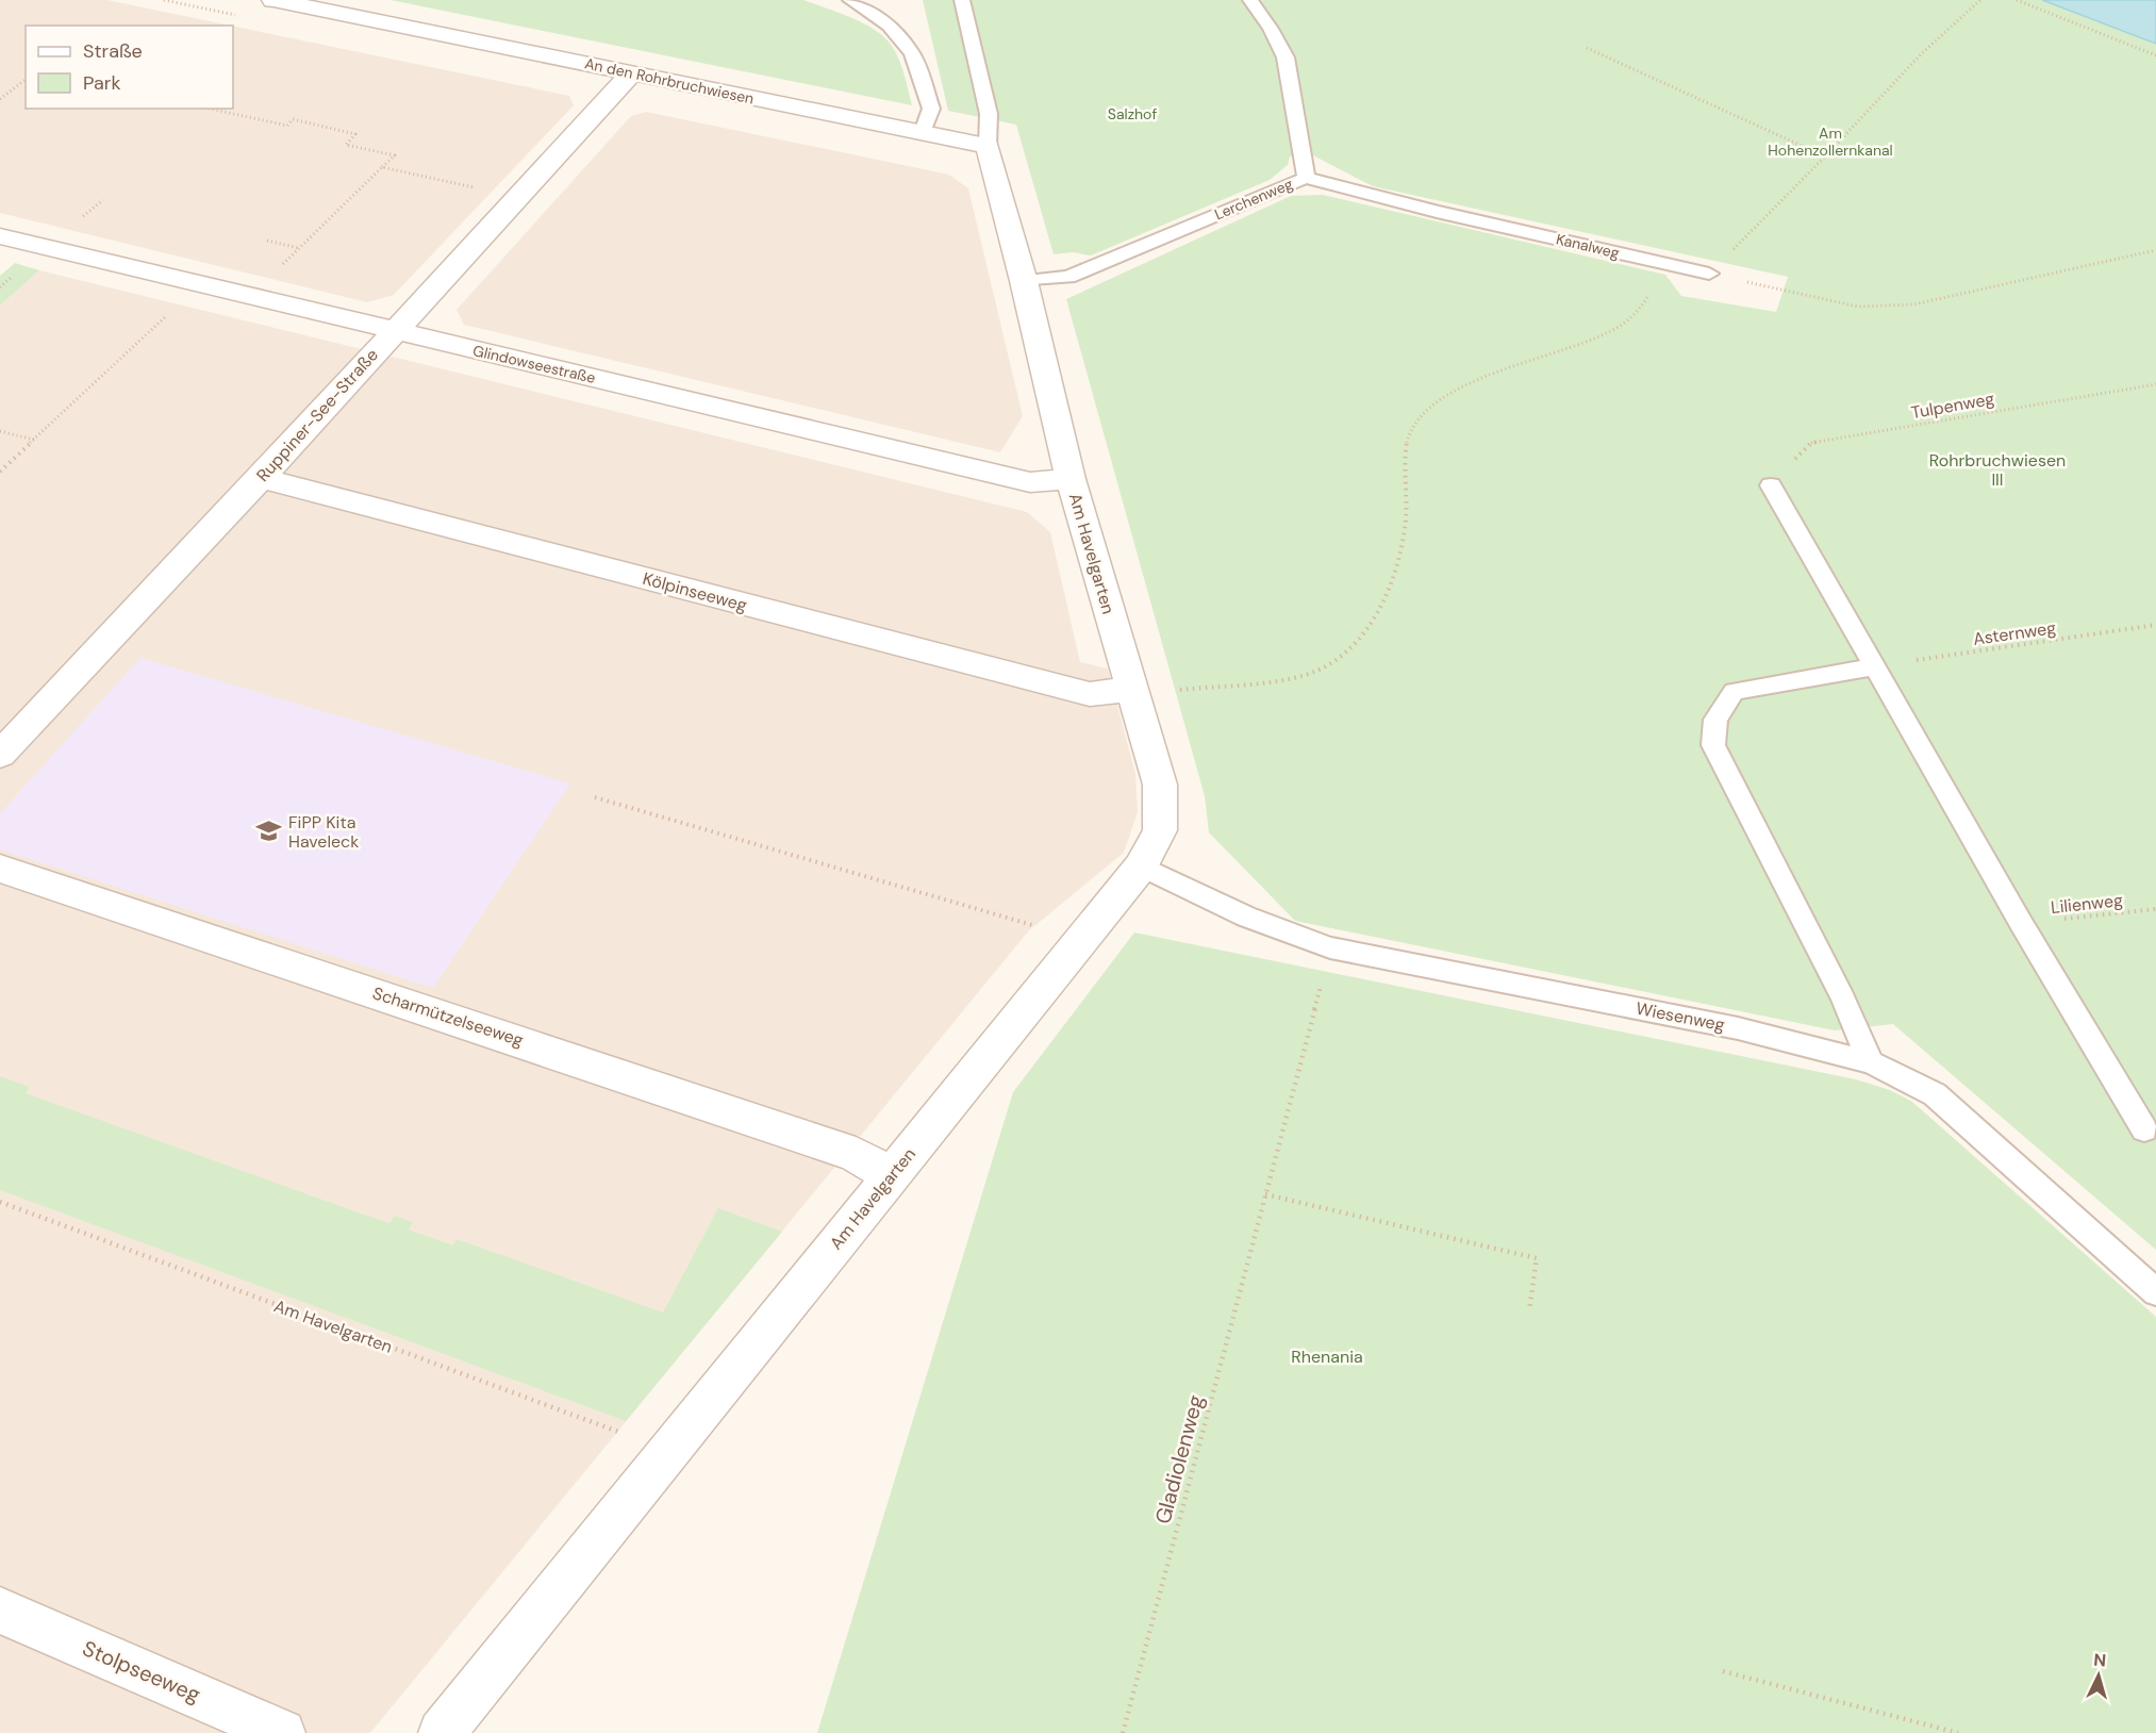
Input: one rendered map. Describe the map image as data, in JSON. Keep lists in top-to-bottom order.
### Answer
{
  "streets": {
    "street": [
      "An den Rohrbruchwiesen",
      "Glindowseestraße",
      "Ruppiner-See-Straße",
      "Am Havelgarten",
      "Kölpinseeweg",
      "Scharmützelseeweg",
      "Stolpseeweg"
    ],
    "lane": ["Lerchenweg", "Kanalweg", "Wiesenweg"],
    "path": [
      "Tulpenweg",
      "Asternweg",
      "Lilienweg",
      "Gladiolenweg"
    ]
  },
  "crossings": [
    ["An den Rohrbruchwiesen", "Ruppiner-See-Straße"],
    ["An den Rohrbruchwiesen", "Am Havelgarten"],
    ["Lerchenweg", "Kanalweg"],
    ["Lerchenweg", "Am Havelgarten"],
    ["Glindowseestraße", "Ruppiner-See-Straße"],
    ["Glindowseestraße", "Am Havelgarten"],
    ["Ruppiner-See-Straße", "Kölpinseeweg"],
    ["Am Havelgarten", "Kölpinseeweg"],
    ["Am Havelgarten", "Scharmützelseeweg"],
    ["Am Havelgarten", "Wiesenweg"],
    ["Wiesenweg", "Gladiolenweg"]
  ],
  "parks": [
    "Salzhof",
    "Am Hohenzollernkanal",
    "Rohrbruchwiesen III",
    "Rhenania"
  ],
  "places": {
    "school or university": ["FiPP Kita Haveleck"]
  },
  "legend": ["Straße", "Park"],
  "north": "top"
}
